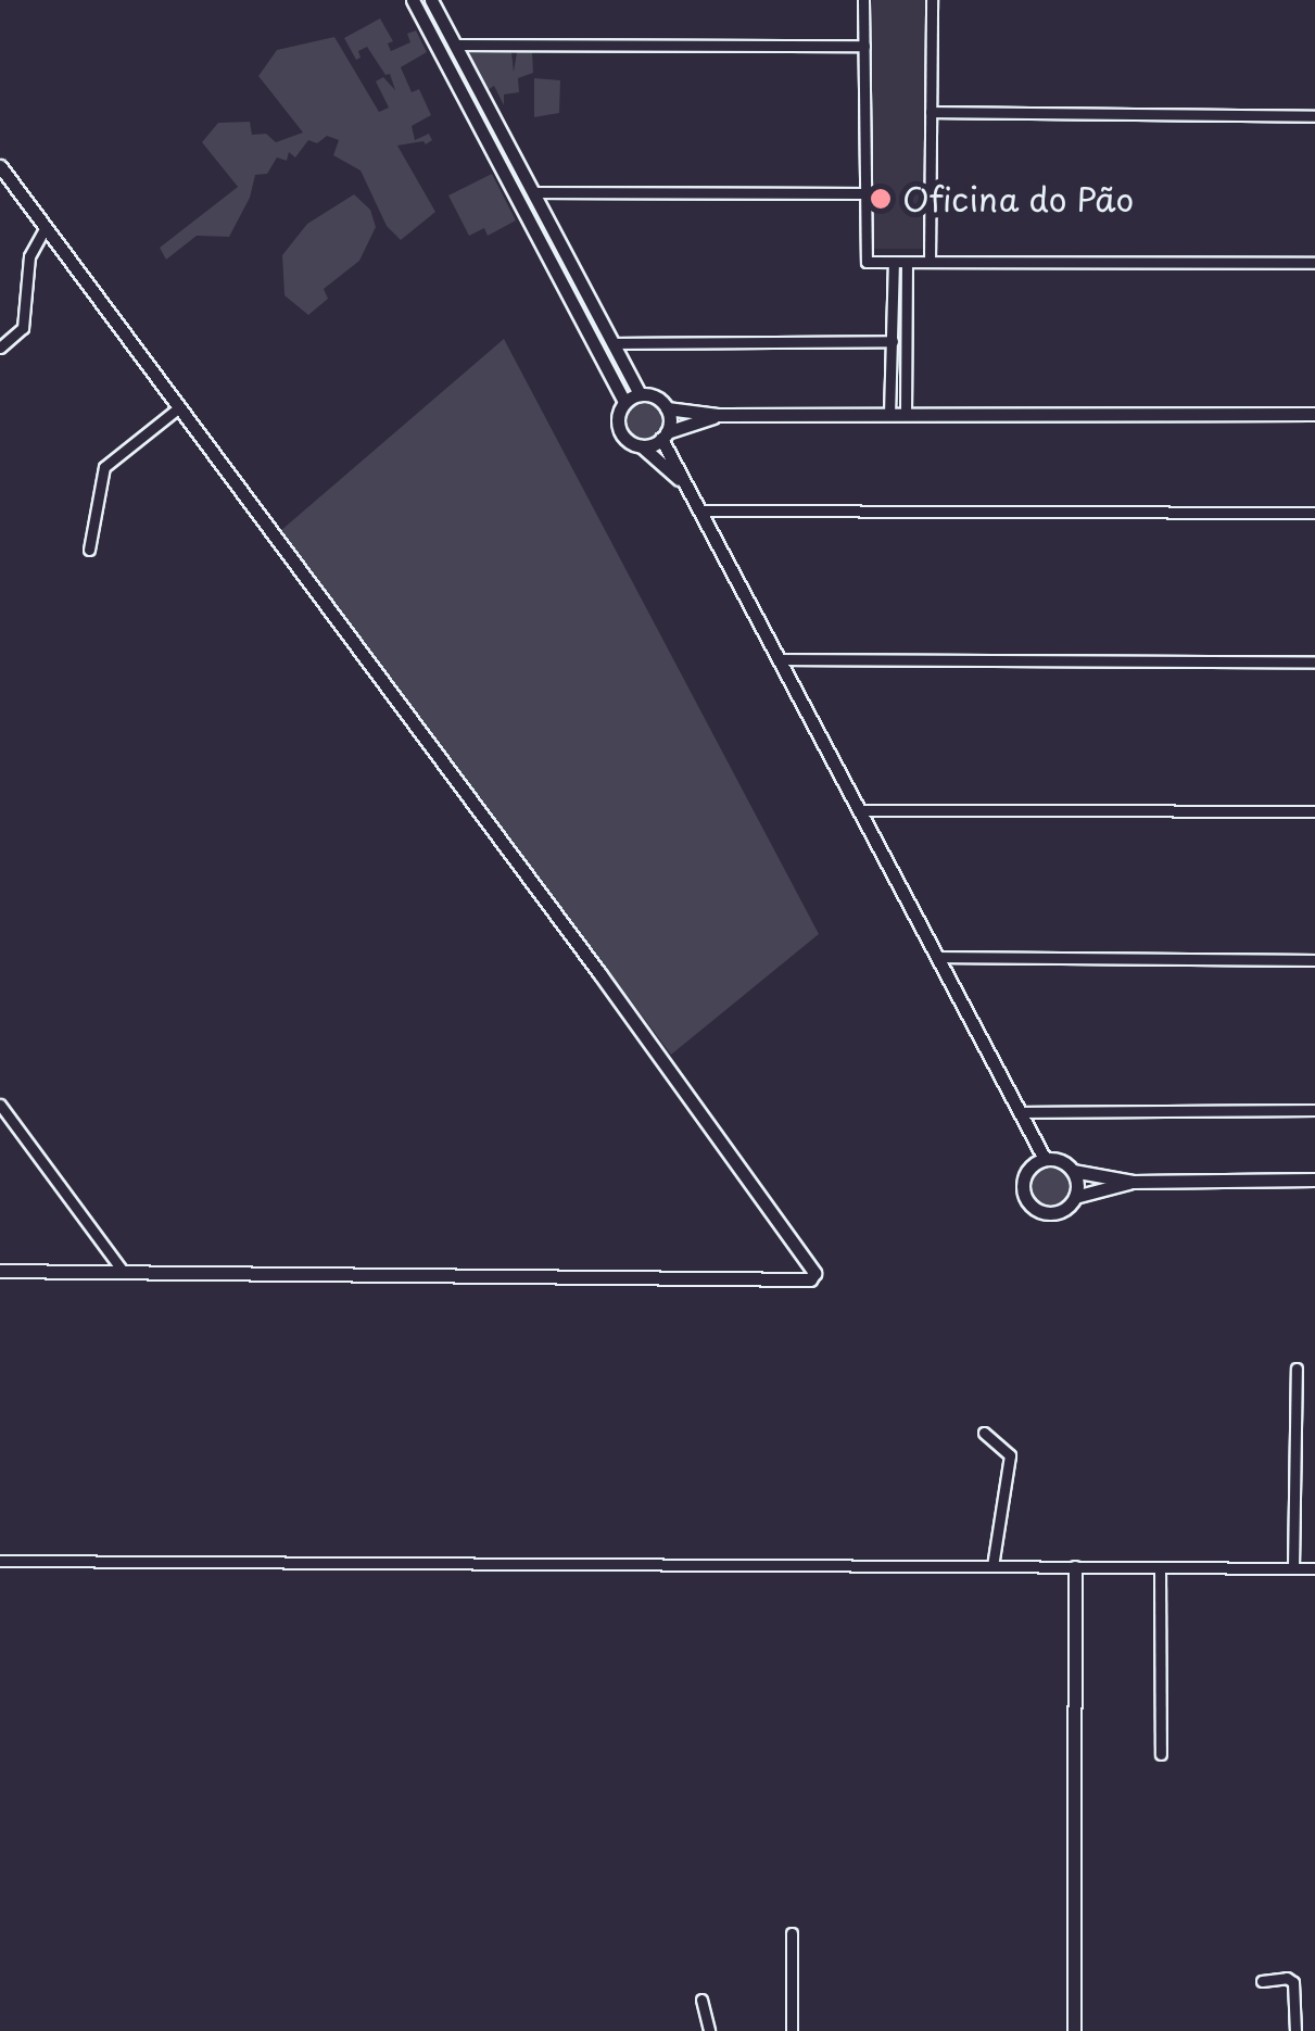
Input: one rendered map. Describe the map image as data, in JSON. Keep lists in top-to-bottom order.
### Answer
{
  "places": ["Oficina do Pão"]
}
